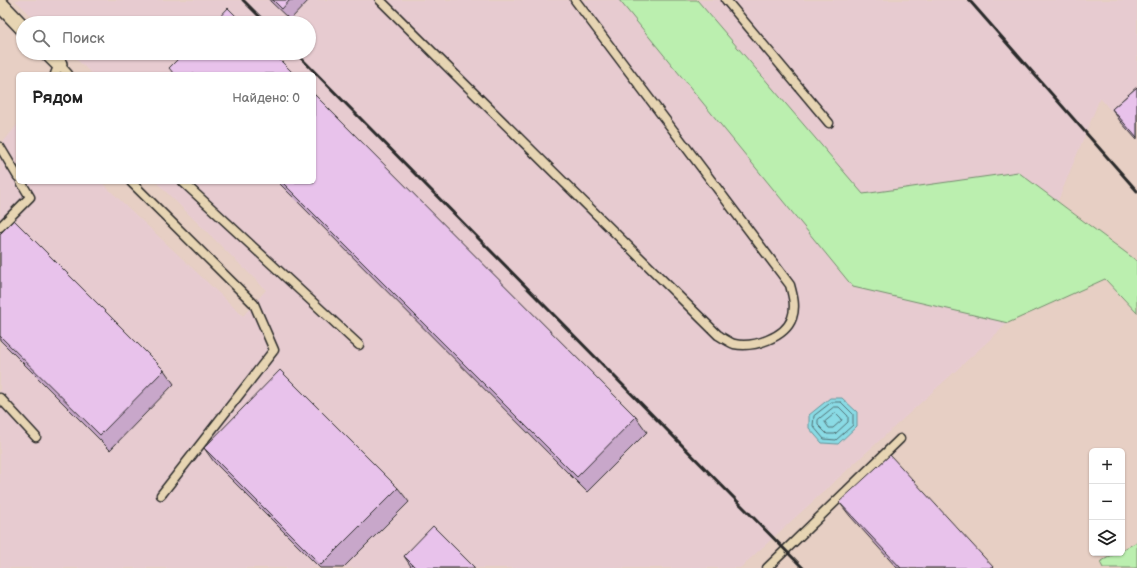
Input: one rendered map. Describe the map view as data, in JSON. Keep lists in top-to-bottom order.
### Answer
{
  "page": {
    "search": "Поиск",
    "heading": ["Рядом", "Найдено: 0"],
    "map_buttons": ["+", "−"]
  }
}
